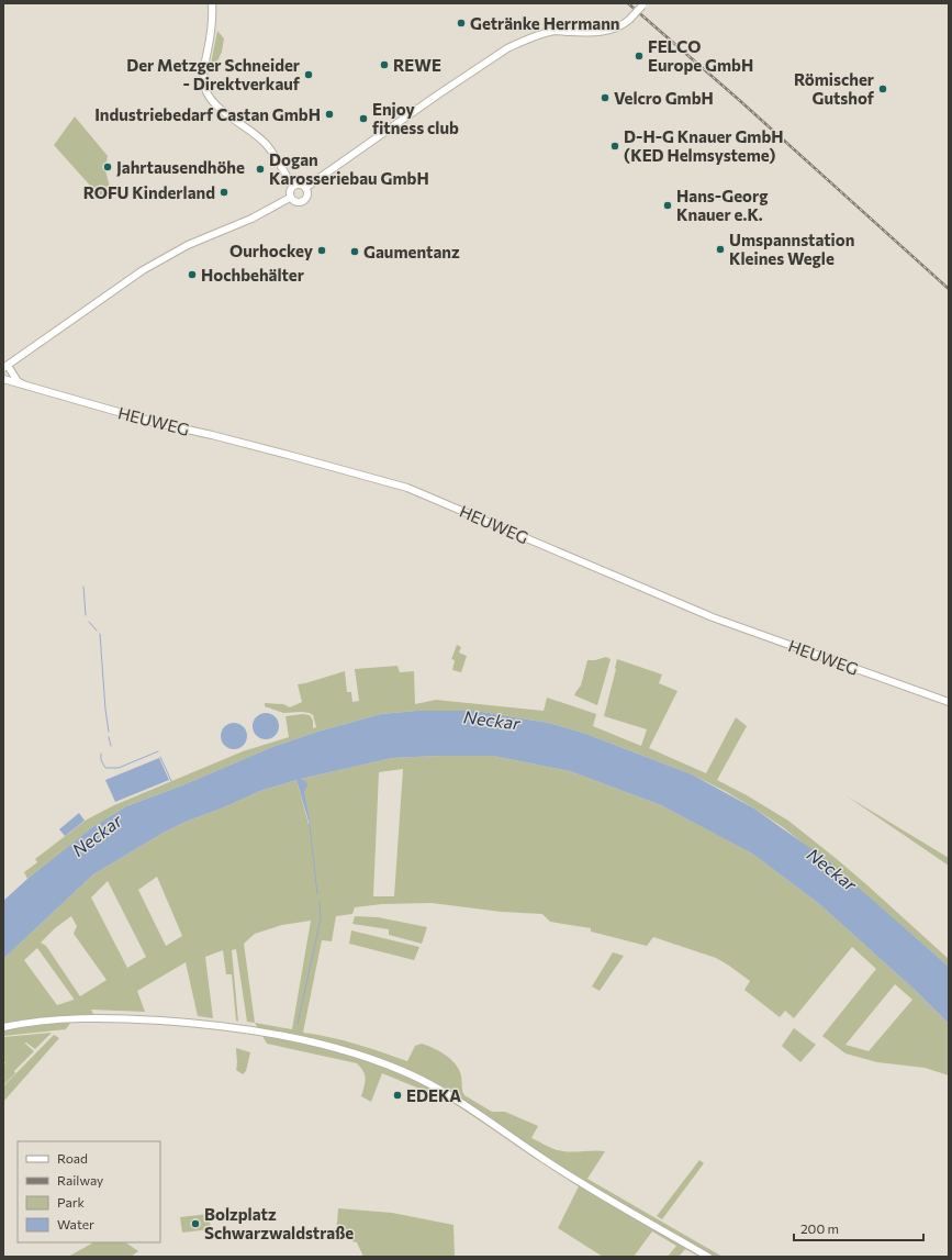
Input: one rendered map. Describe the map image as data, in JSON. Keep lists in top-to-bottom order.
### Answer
{
  "streets": {
    "main road": ["HEUWEG"]
  },
  "water": ["Neckar"],
  "places": [
    "Getränke Herrmann",
    "FELCO Europe GmbH",
    "REWE",
    "Der Metzger Schneider - Direktverkauf",
    "Römischer Gutshof",
    "Velcro GmbH",
    "Industriebedarf Castan GmbH",
    "Enjoy fitness club",
    "D-H-G Knauer GmbH (KED Helmsysteme)",
    "Jahrtausendhöhe",
    "Dogan Karosseriebau GmbH",
    "ROFU Kinderland",
    "Hans-Georg Knauer e.K.",
    "Umspannstation Kleines Wegle",
    "Ourhockey",
    "Gaumentanz",
    "Hochbehälter",
    "EDEKA",
    "Bolzplatz Schwarzwaldstraße"
  ],
  "legend": [
    "Road",
    "Railway",
    "Park",
    "Water"
  ],
  "scale_bar": "200 m"
}
